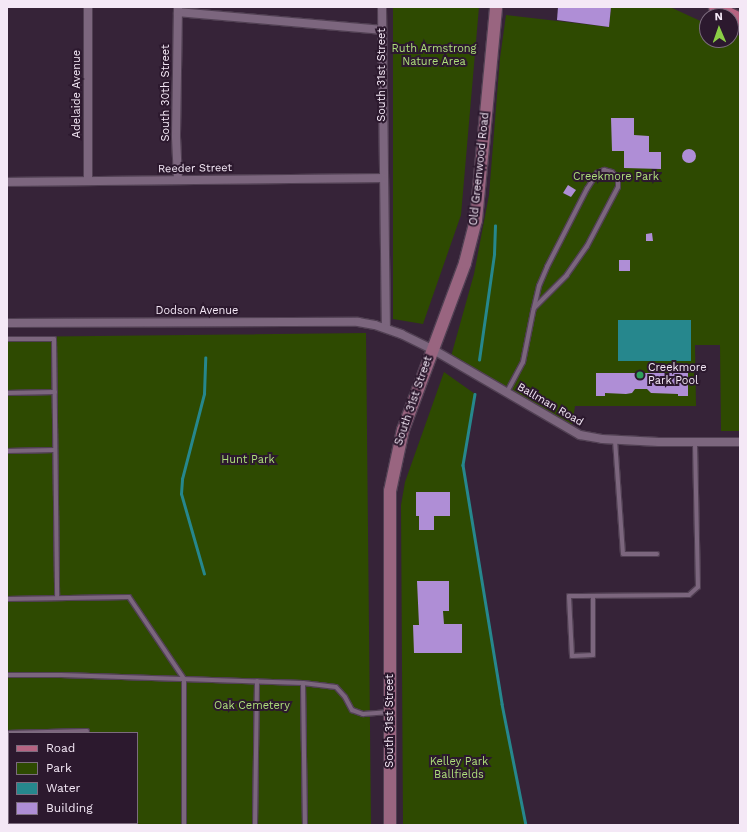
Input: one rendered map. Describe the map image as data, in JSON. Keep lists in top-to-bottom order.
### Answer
{
  "streets": {
    "main road": ["South 31st Street", "Old Greenwood Road"],
    "street": [
      "South 30th Street",
      "Adelaide Avenue",
      "Reeder Street",
      "Dodson Avenue",
      "Ballman Road"
    ]
  },
  "crossings": [
    ["South 31st Street", "Reeder Street"],
    ["South 31st Street", "Old Greenwood Road"],
    ["South 31st Street", "Dodson Avenue"],
    ["South 31st Street", "Ballman Road"],
    ["South 30th Street", "Reeder Street"],
    ["Adelaide Avenue", "Reeder Street"],
    ["Old Greenwood Road", "Ballman Road"]
  ],
  "parks": [
    "Ruth Armstrong Nature Area",
    "Creekmore Park",
    "Hunt Park",
    "Oak Cemetery",
    "Kelley Park Ballfields"
  ],
  "places": ["Creekmore Park Pool"],
  "legend": [
    "Road",
    "Park",
    "Water",
    "Building"
  ],
  "north": "top"
}
